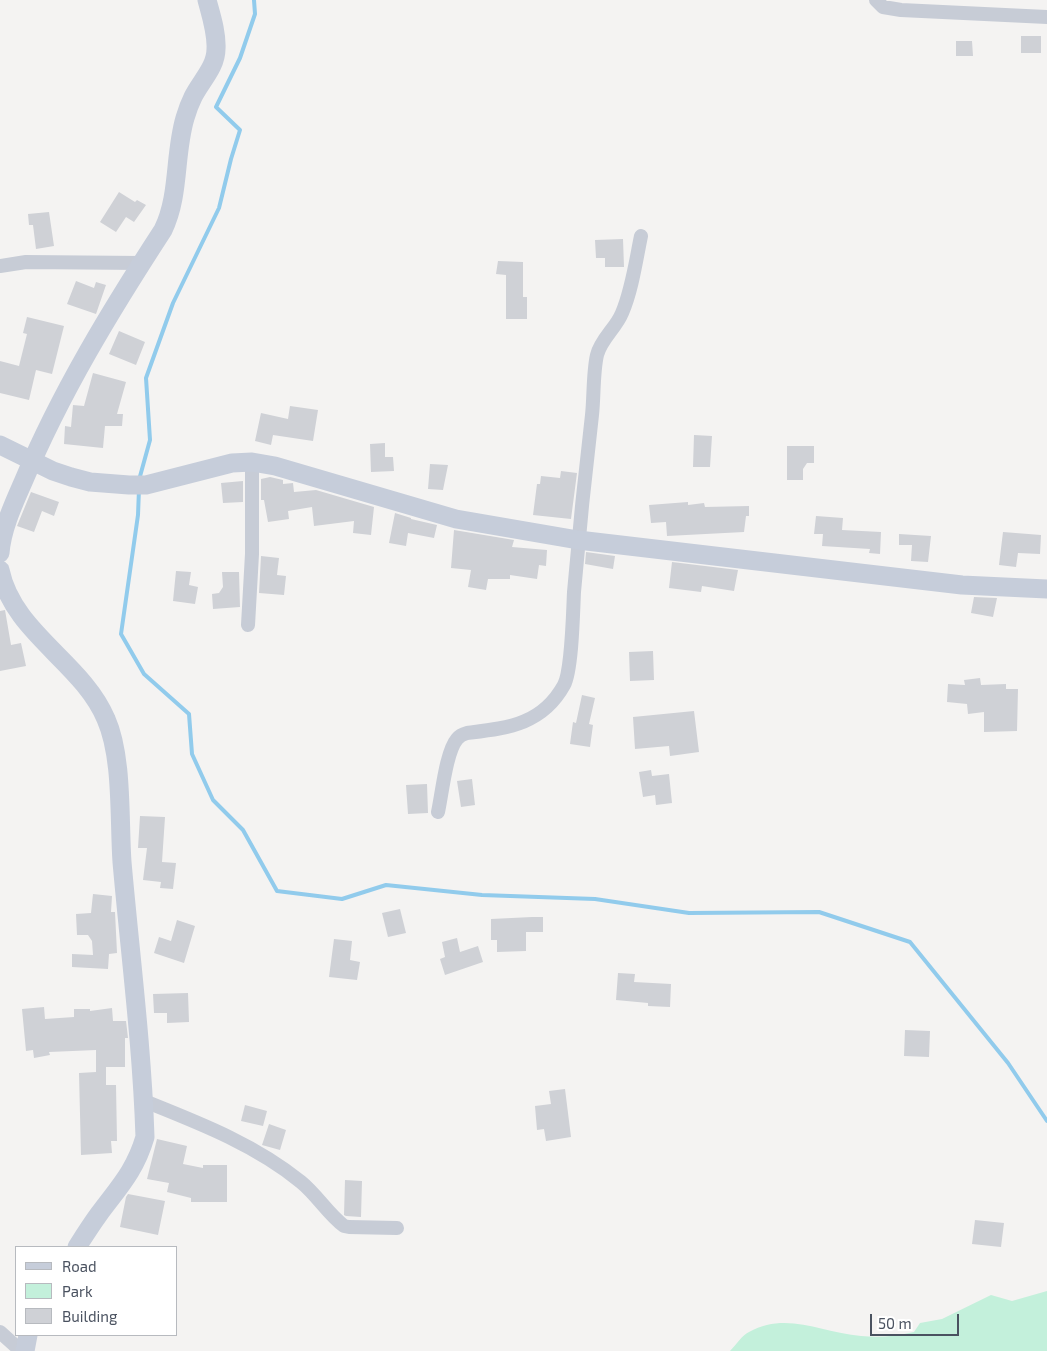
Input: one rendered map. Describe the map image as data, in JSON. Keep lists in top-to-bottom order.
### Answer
{
  "legend": ["Road", "Park", "Building"],
  "scale_bar": "50 m"
}
